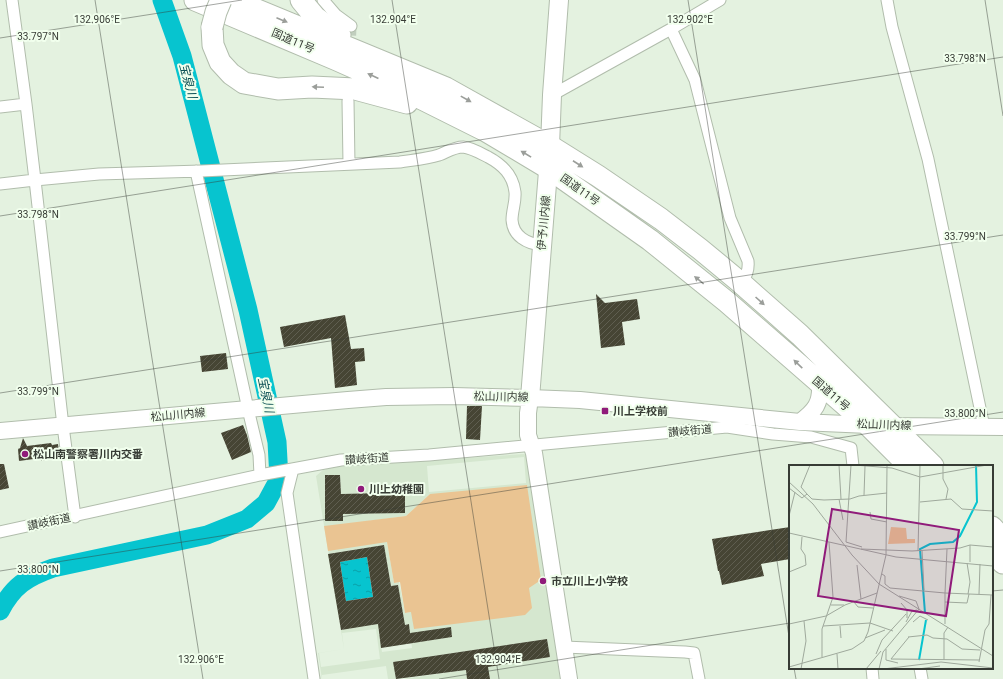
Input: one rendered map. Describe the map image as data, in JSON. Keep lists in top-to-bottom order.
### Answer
{
  "streets": {
    "highway": ["国道11号"],
    "main road": ["伊予川内線", "松山川内線"],
    "street": ["讃岐街道"]
  },
  "crossings": [
    ["国道11号", "伊予川内線"],
    ["国道11号", "松山川内線"],
    ["伊予川内線", "松山川内線"],
    ["松山川内線", "讃岐街道"]
  ],
  "water": ["宝泉川"],
  "places": {
    "transit": ["川上学校前"],
    "other": ["松山南警察署川内交番", "川上幼稚園", "市立川上小学校"]
  },
  "coordinates": [
    "132.906°E",
    "132.904°E",
    "132.902°E",
    "33.797°N",
    "33.798°N",
    "33.799°N",
    "33.800°N"
  ]
}
